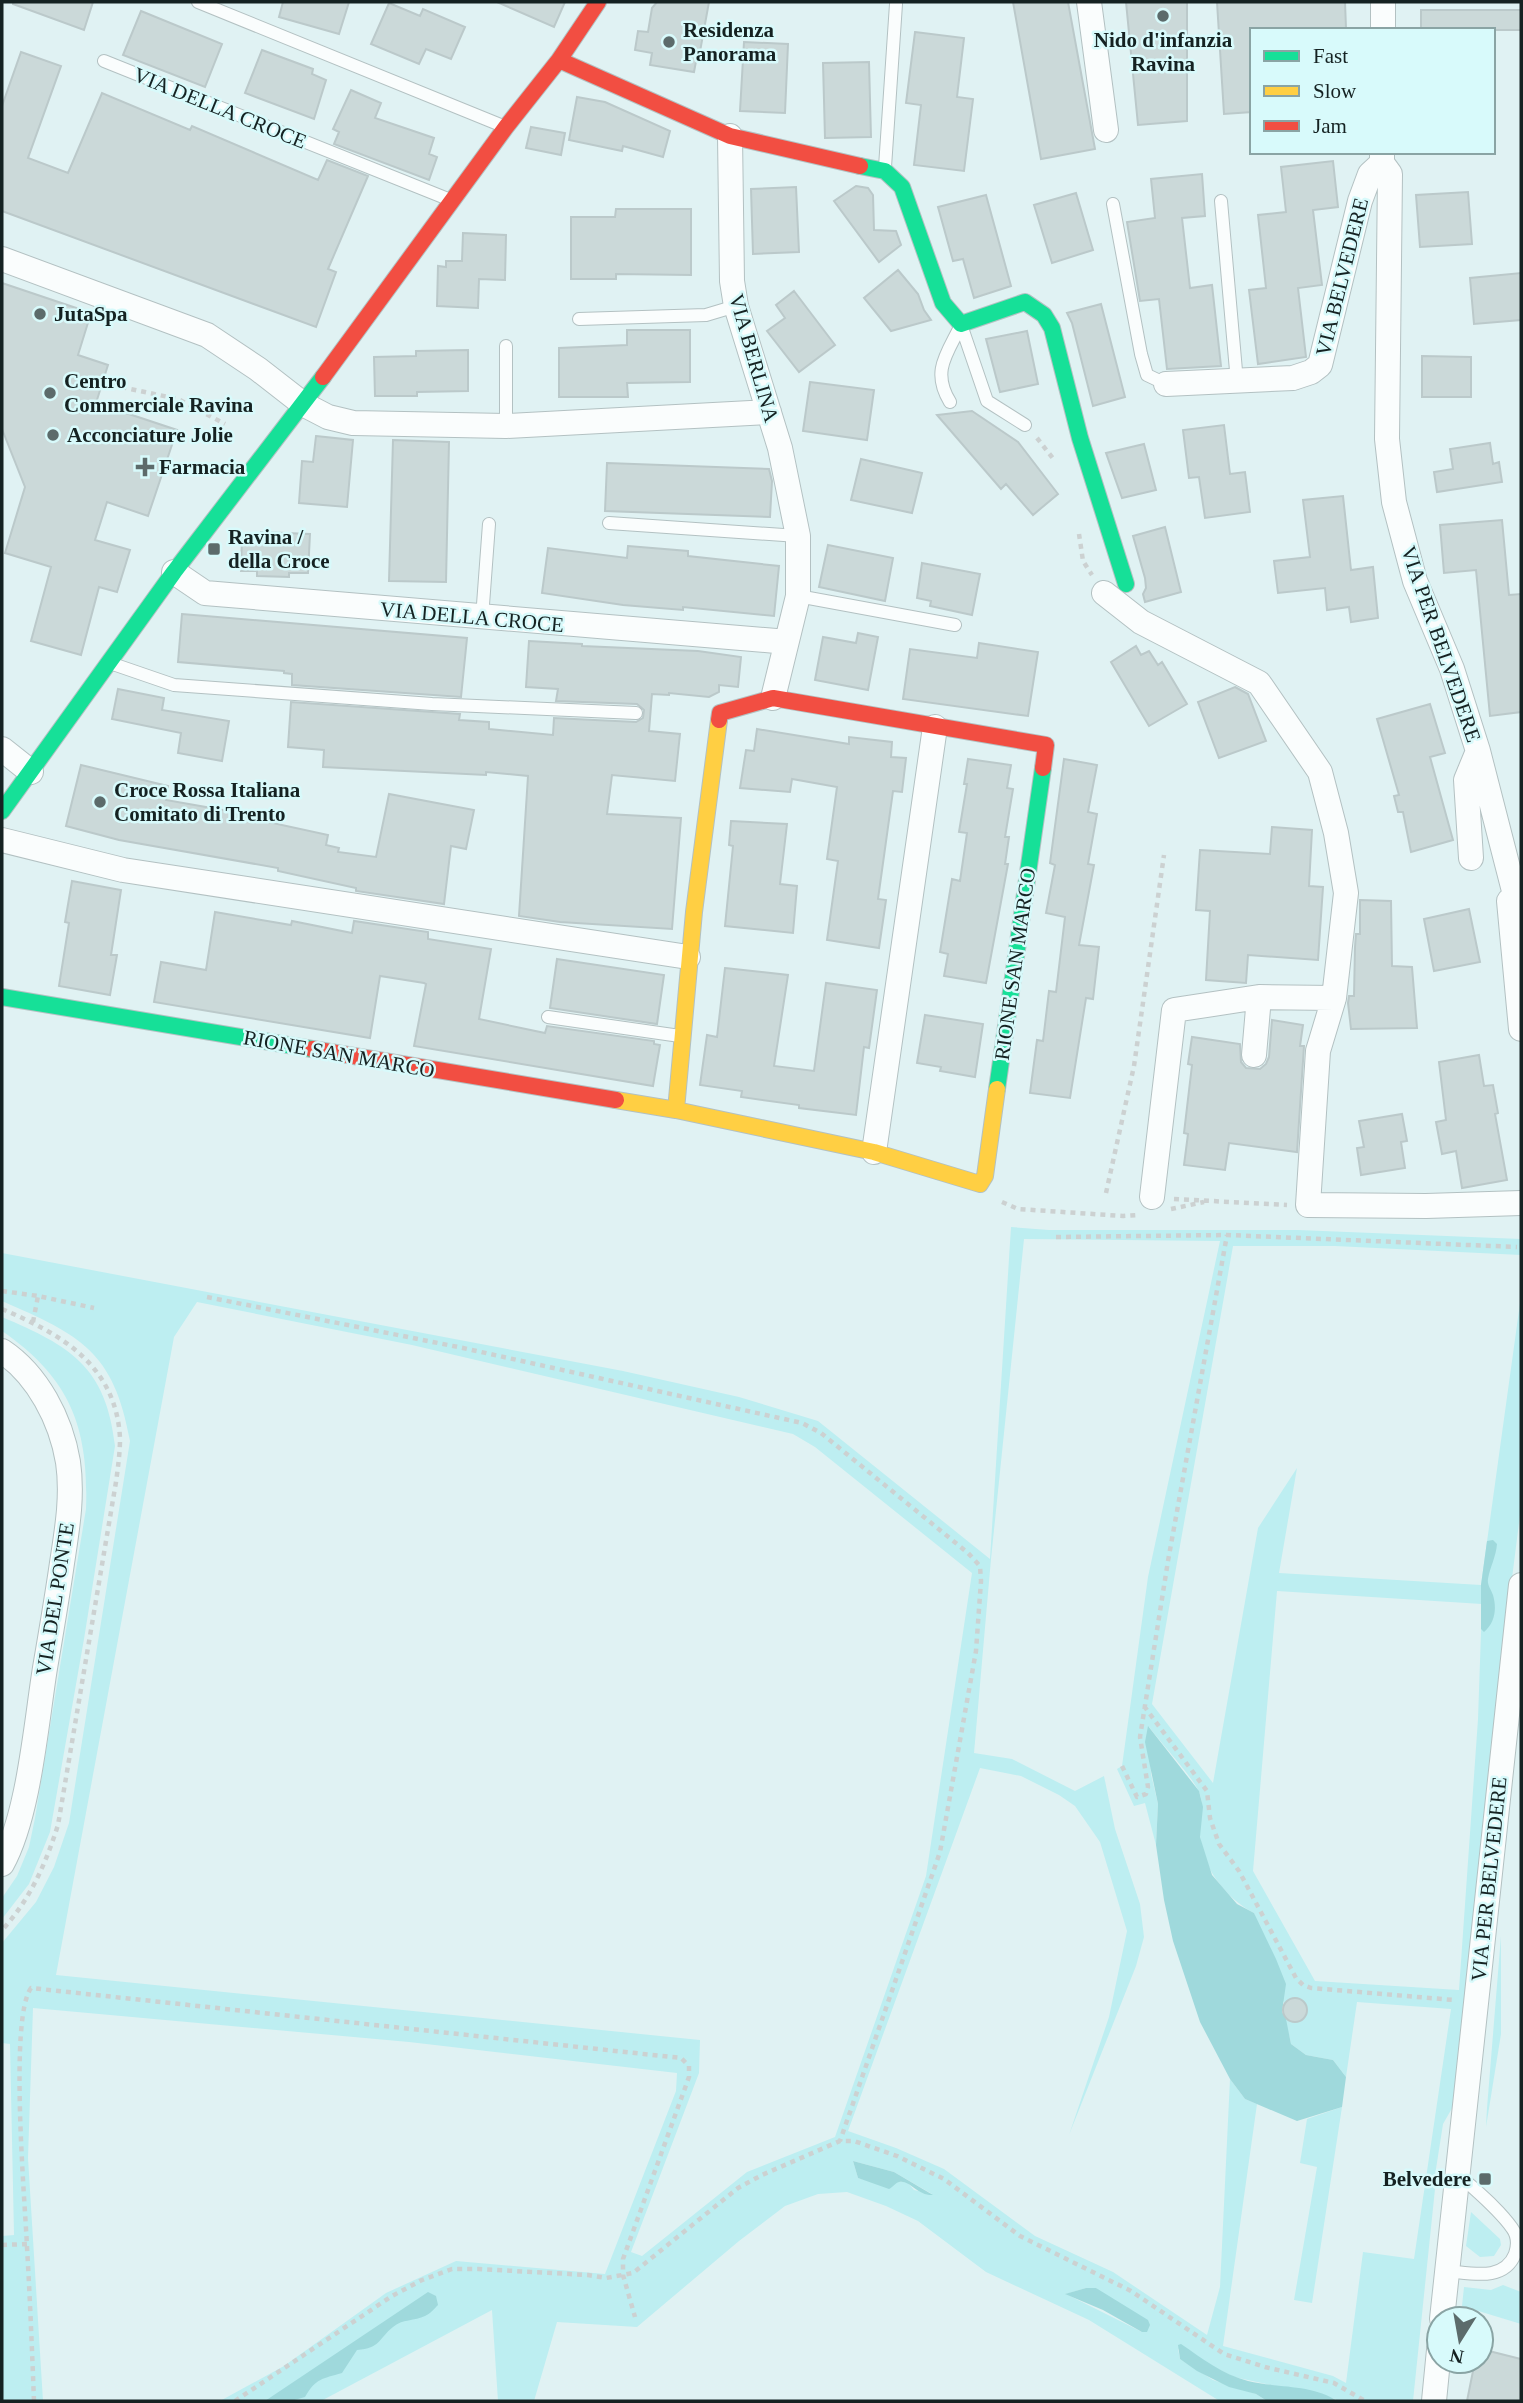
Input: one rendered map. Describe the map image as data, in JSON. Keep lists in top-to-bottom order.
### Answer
{
  "streets": {
    "street": [
      "VIA DELLA CROCE",
      "VIA BELVEDERE",
      "VIA BERLINA",
      "VIA PER BELVEDERE",
      "RIONE SAN MARCO",
      "VIA DEL PONTE"
    ]
  },
  "crossings": [
    ["VIA BELVEDERE", "VIA PER BELVEDERE"]
  ],
  "places": {
    "other": [
      "Nido d'infanzia Ravina",
      "Residenza Panorama",
      "JutaSpa",
      "Centro Commerciale Ravina",
      "Acconciature Jolie",
      "Croce Rossa Italiana Comitato di Trento"
    ],
    "health": ["Farmacia"],
    "transit": ["Ravina / della Croce", "Belvedere"]
  },
  "legend": ["Fast", "Slow", "Jam"],
  "north": "bottom"
}
